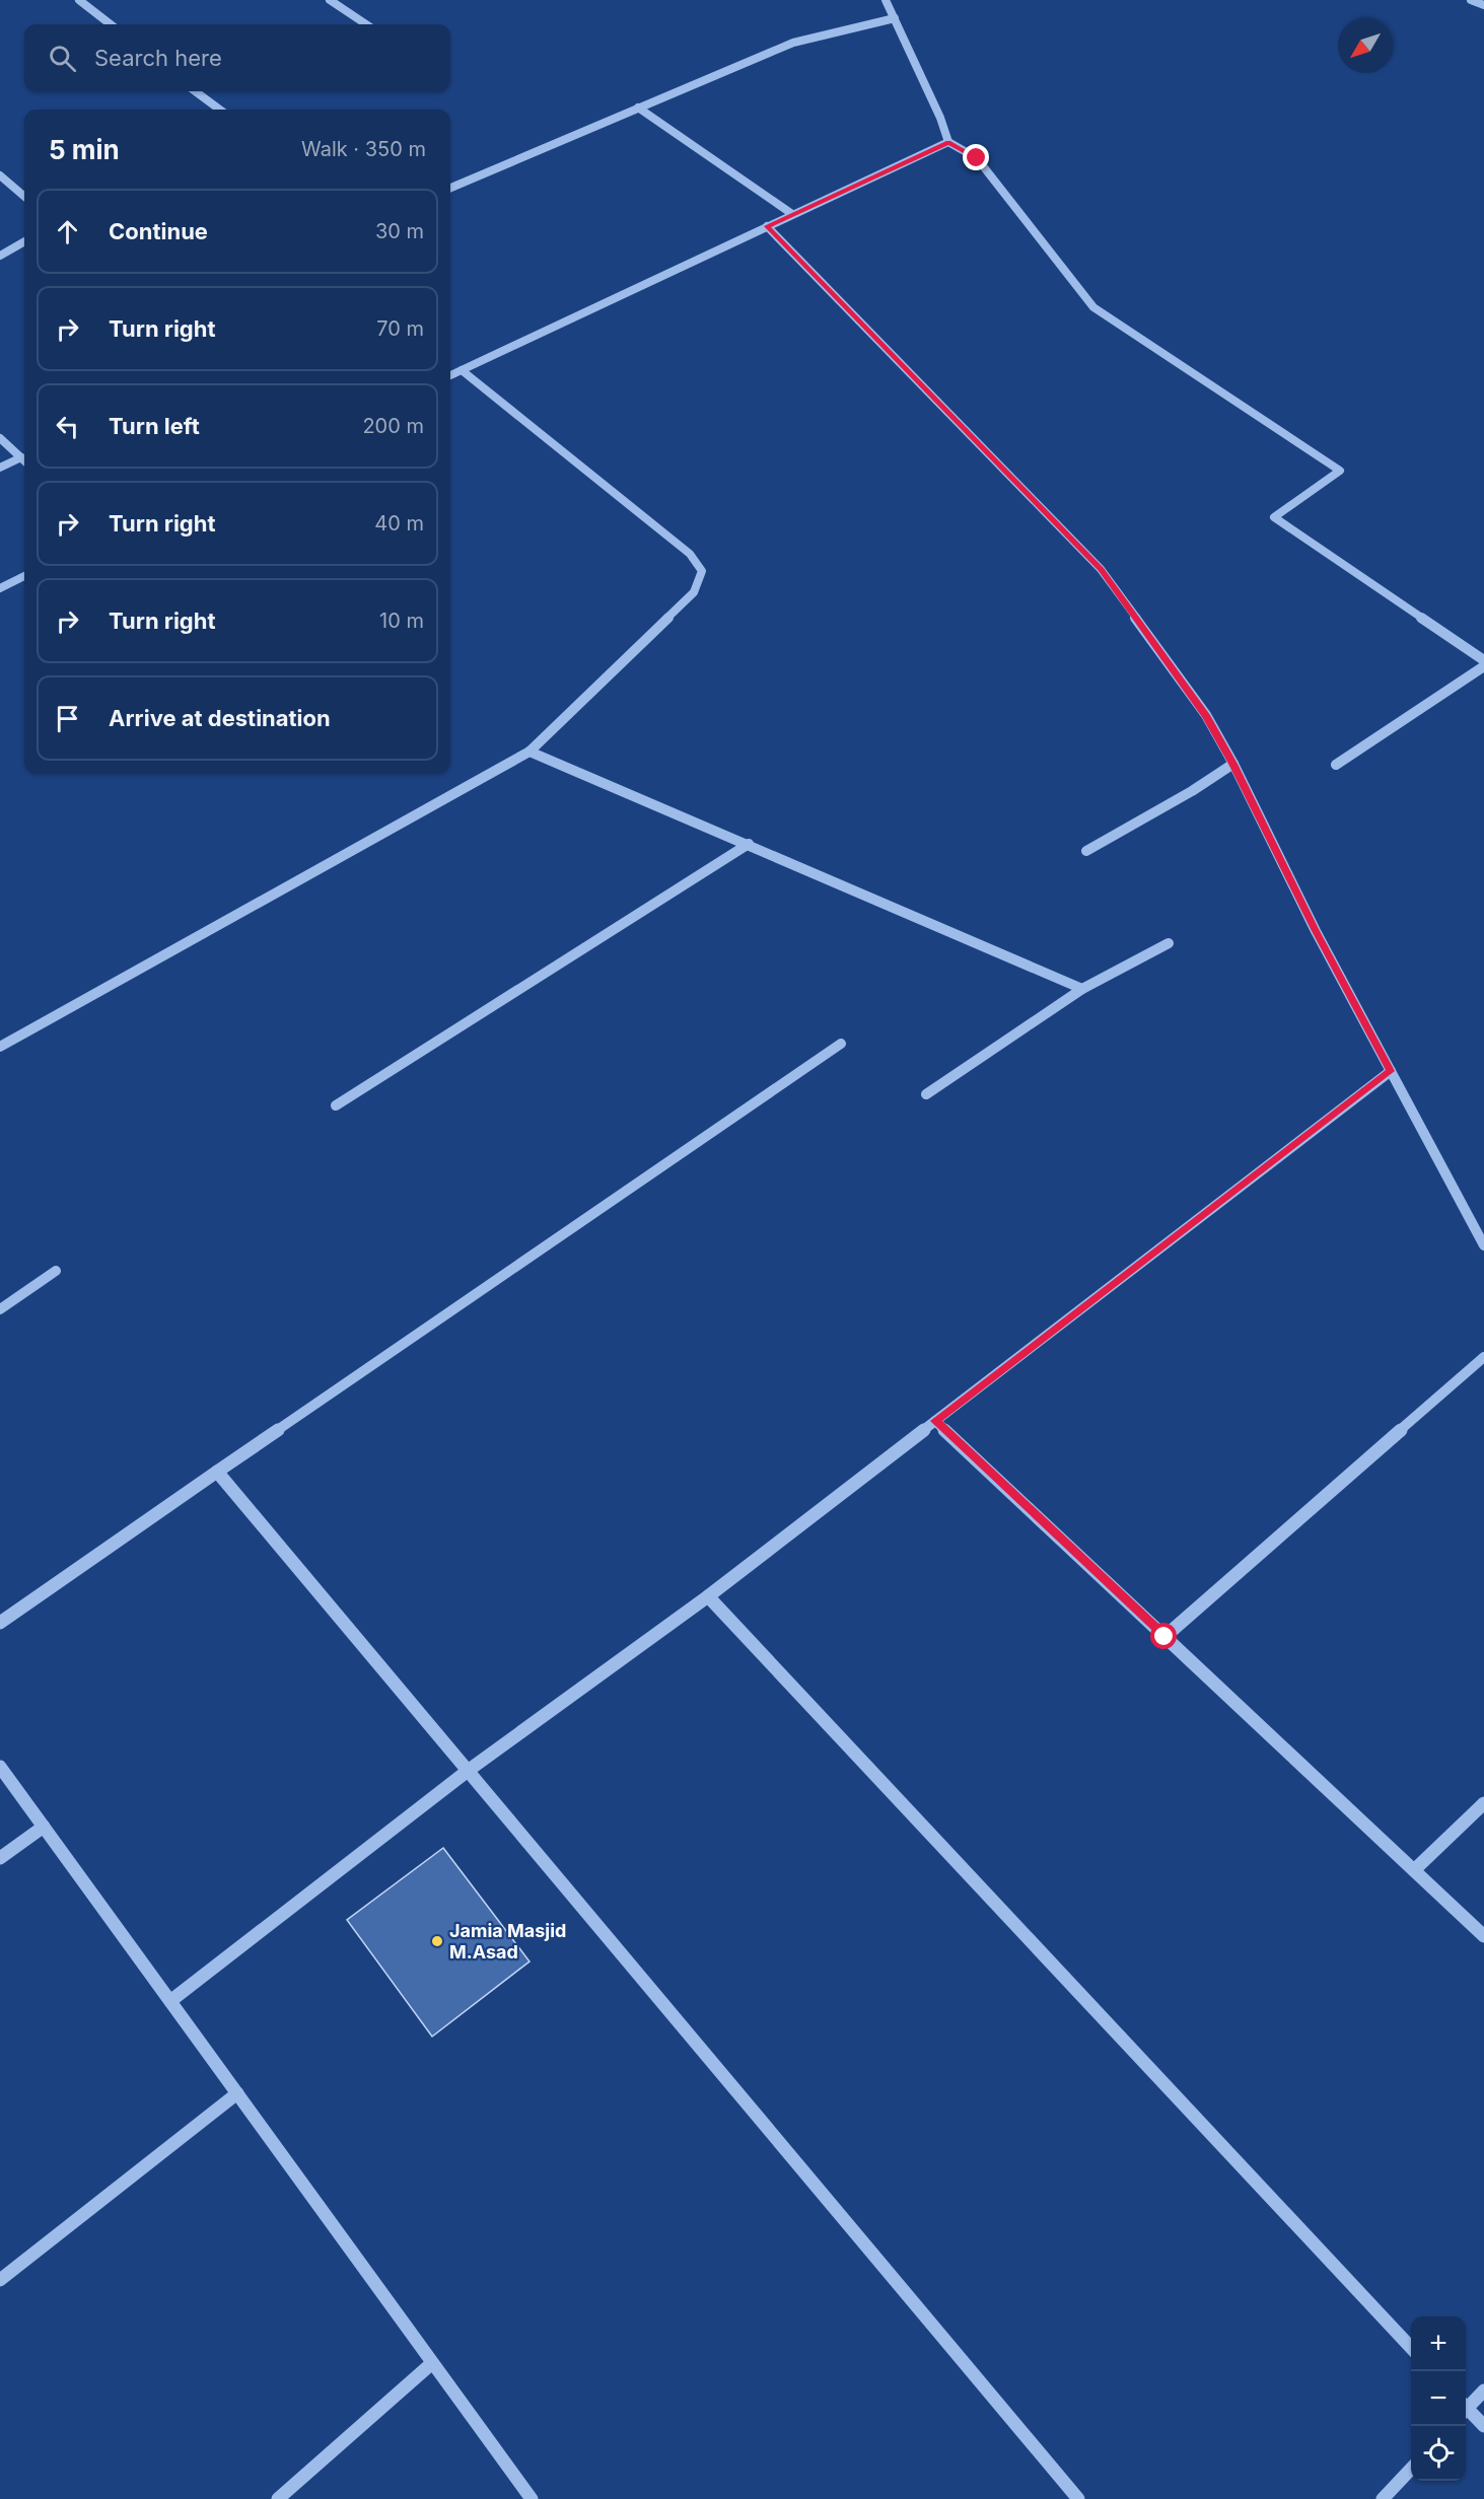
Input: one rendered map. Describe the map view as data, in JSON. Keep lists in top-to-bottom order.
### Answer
{
  "places": ["Jamia Masjid M.Asad"],
  "north": "bottom left",
  "page": {
    "search": "Search here",
    "heading": ["5 min", "Walk · 350 m"],
    "list": [
      ["Continue", "30 m"],
      ["Turn right", "70 m"],
      ["Turn left", "200 m"],
      ["Turn right", "40 m"],
      ["Turn right", "10 m"],
      "Arrive at destination"
    ],
    "map_buttons": ["+", "−"]
  }
}
